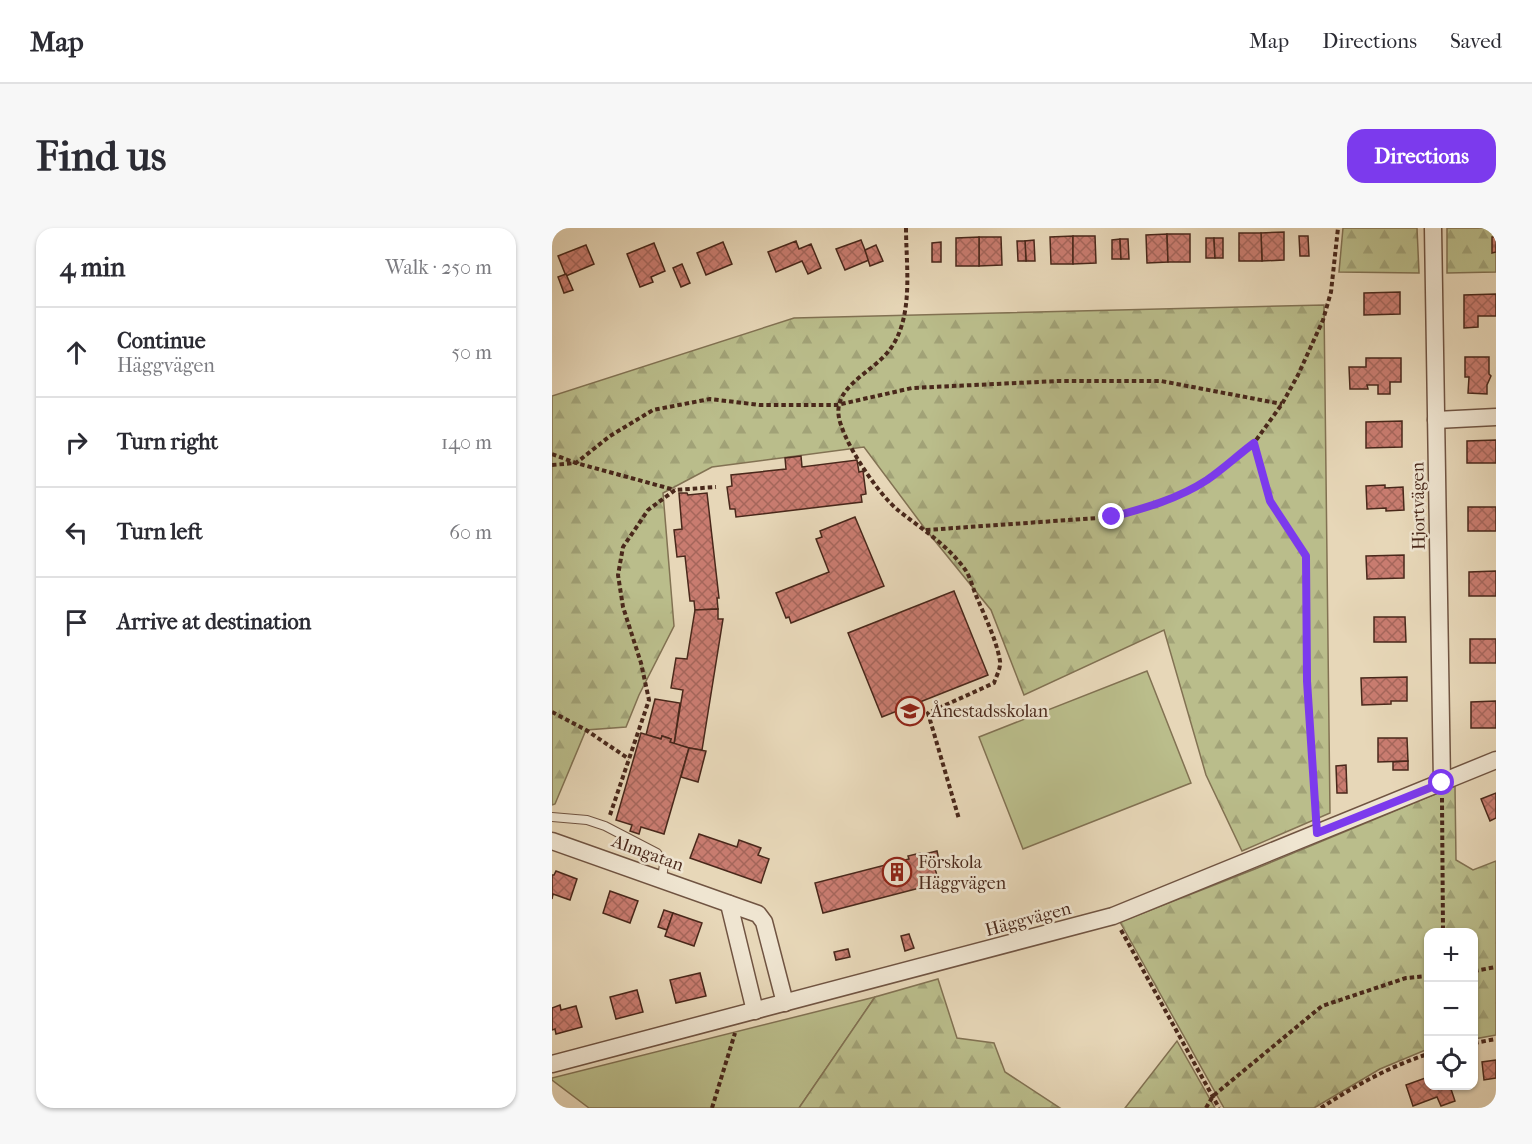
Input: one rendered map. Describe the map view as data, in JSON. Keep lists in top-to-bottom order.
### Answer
{
  "streets": {
    "street": ["Hjortvägen", "Almgatan", "Häggvägen"]
  },
  "crossings": [
    ["Hjortvägen", "Häggvägen"],
    ["Almgatan", "Häggvägen"]
  ],
  "places": {
    "school or university": ["Ånestadsskolan"],
    "building": ["Förskola Häggvägen"]
  },
  "page": {
    "header": "Map",
    "nav": ["Map", "Directions", "Saved"],
    "buttons": "Directions",
    "title": "Find us",
    "heading": ["4 min", "Walk · 250 m"],
    "list": [
      ["Continue", "Häggvägen", "50 m"],
      ["Turn right", "140 m"],
      ["Turn left", "60 m"],
      "Arrive at destination"
    ],
    "map_buttons": ["+", "−"]
  }
}
